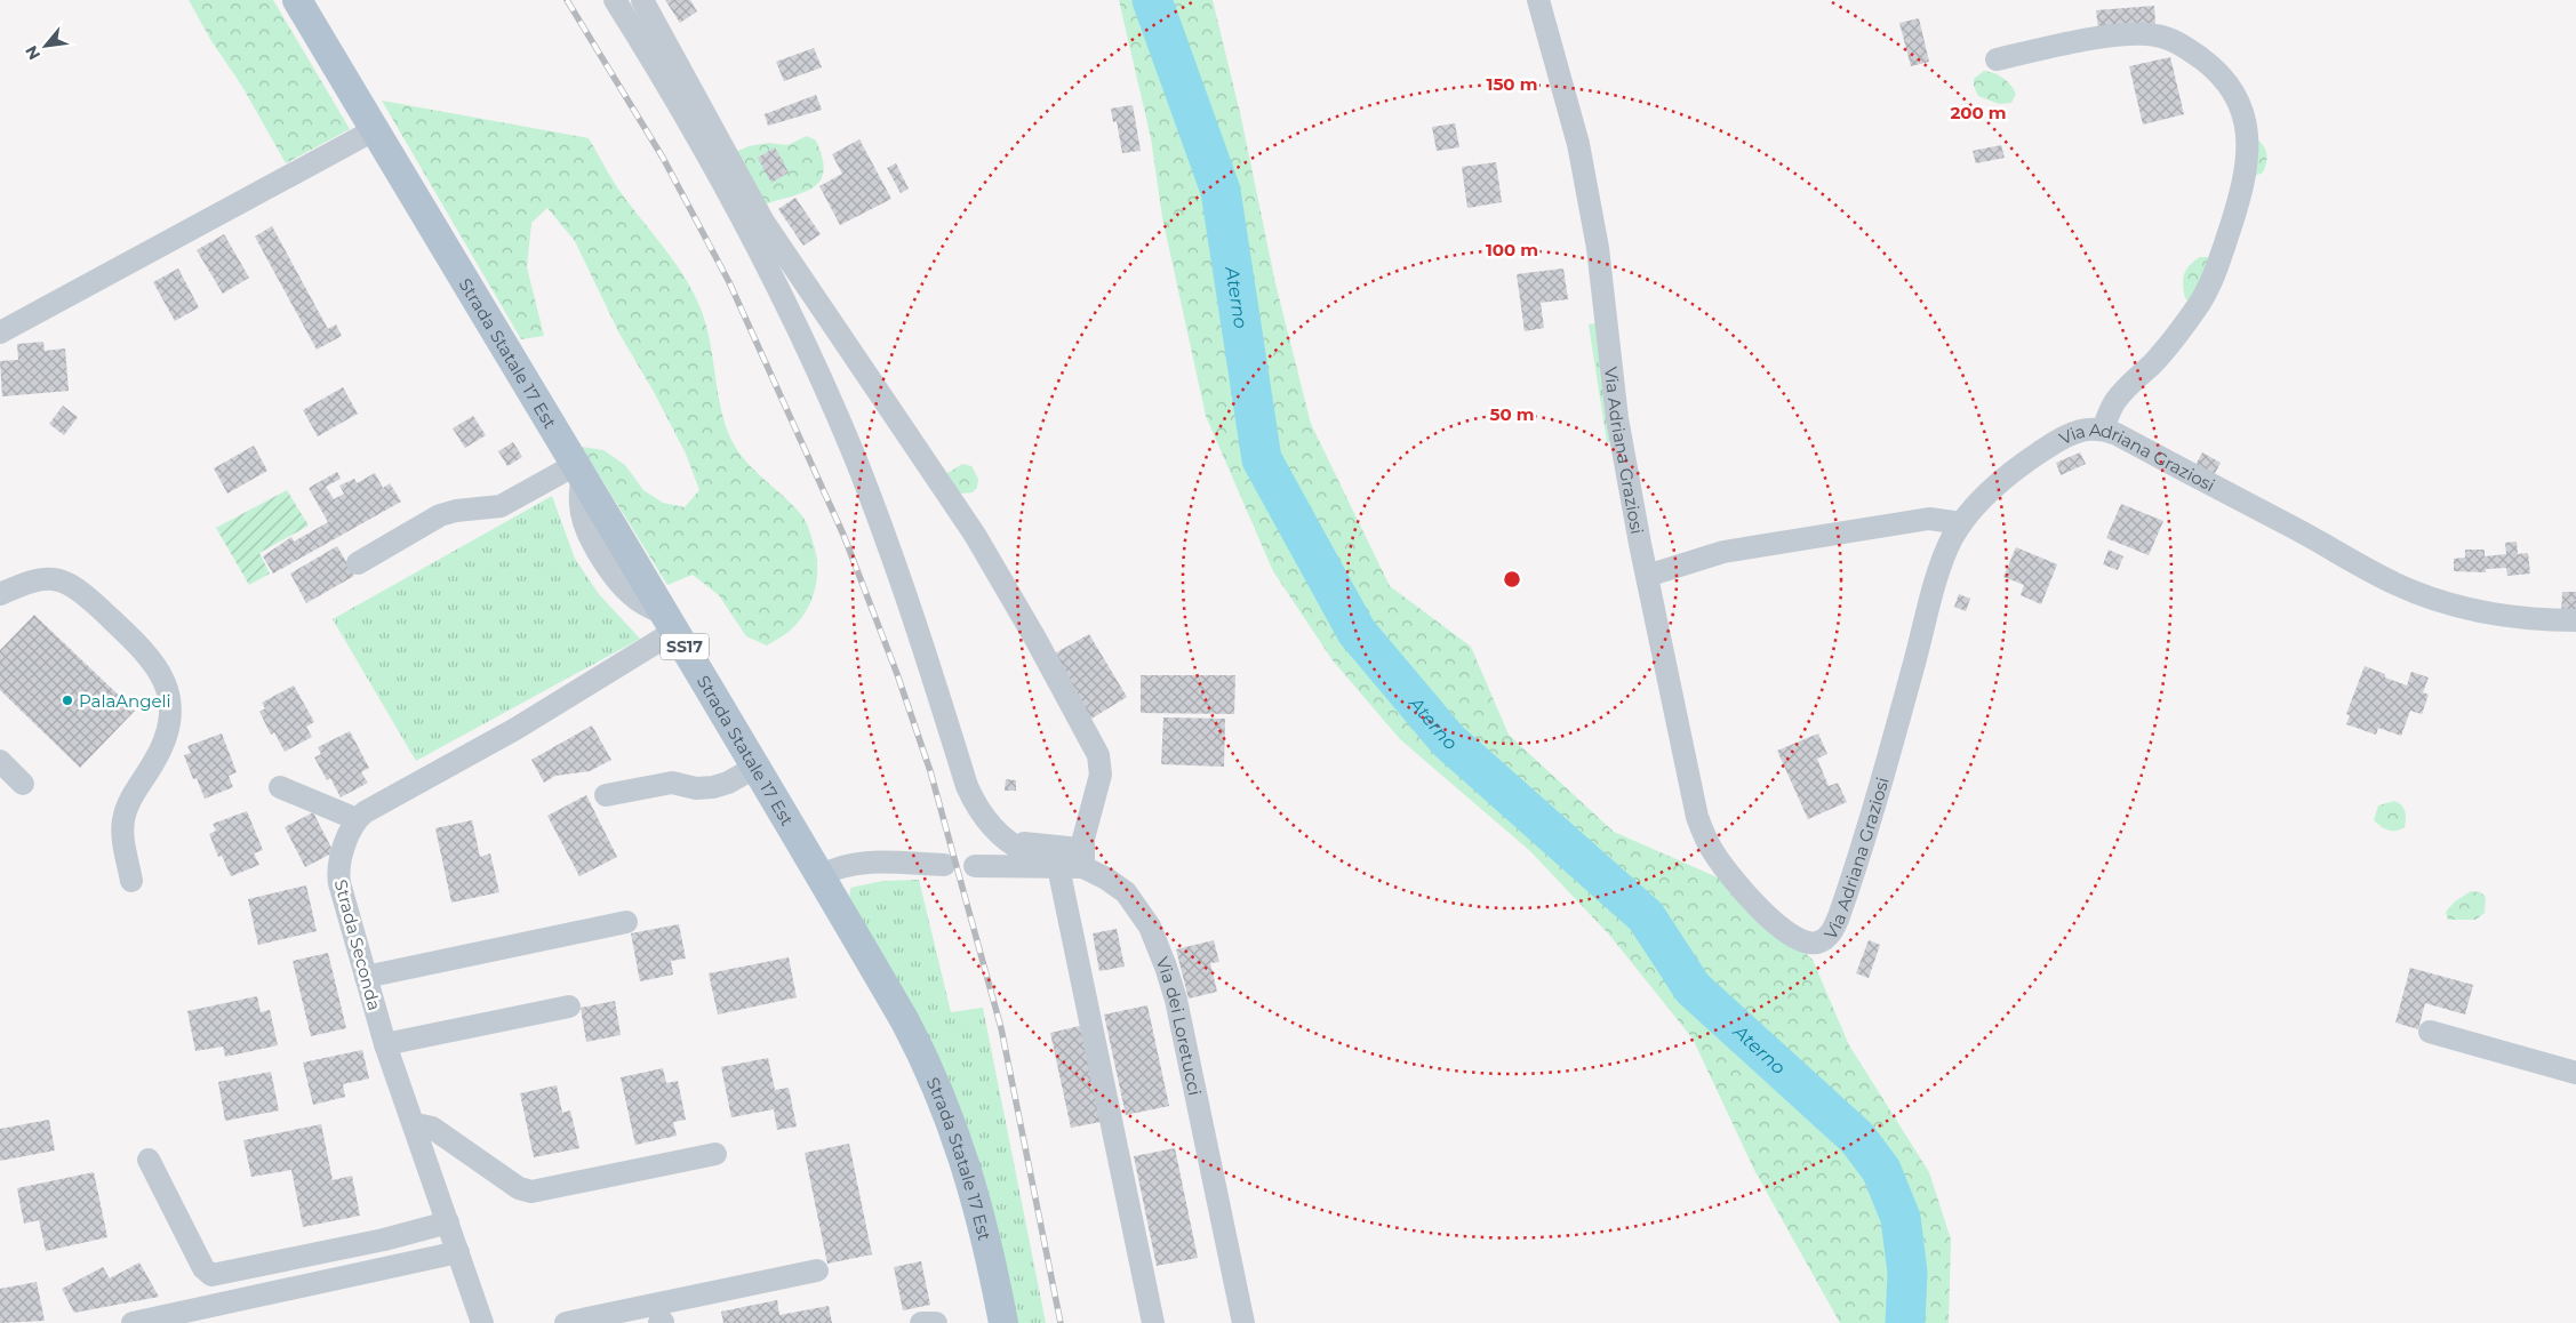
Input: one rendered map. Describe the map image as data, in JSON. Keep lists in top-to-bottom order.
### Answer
{
  "streets": {
    "main road": ["Strada Statale 17 Est", "SS17"],
    "street": ["Via Adriana Graziosi", "Strada Seconda", "Via dei Loretucci"]
  },
  "water": ["Aterno"],
  "places": ["PalaAngeli"],
  "north": "bottom left",
  "rings": [
    "150 m",
    "200 m",
    "100 m",
    "50 m"
  ]
}
